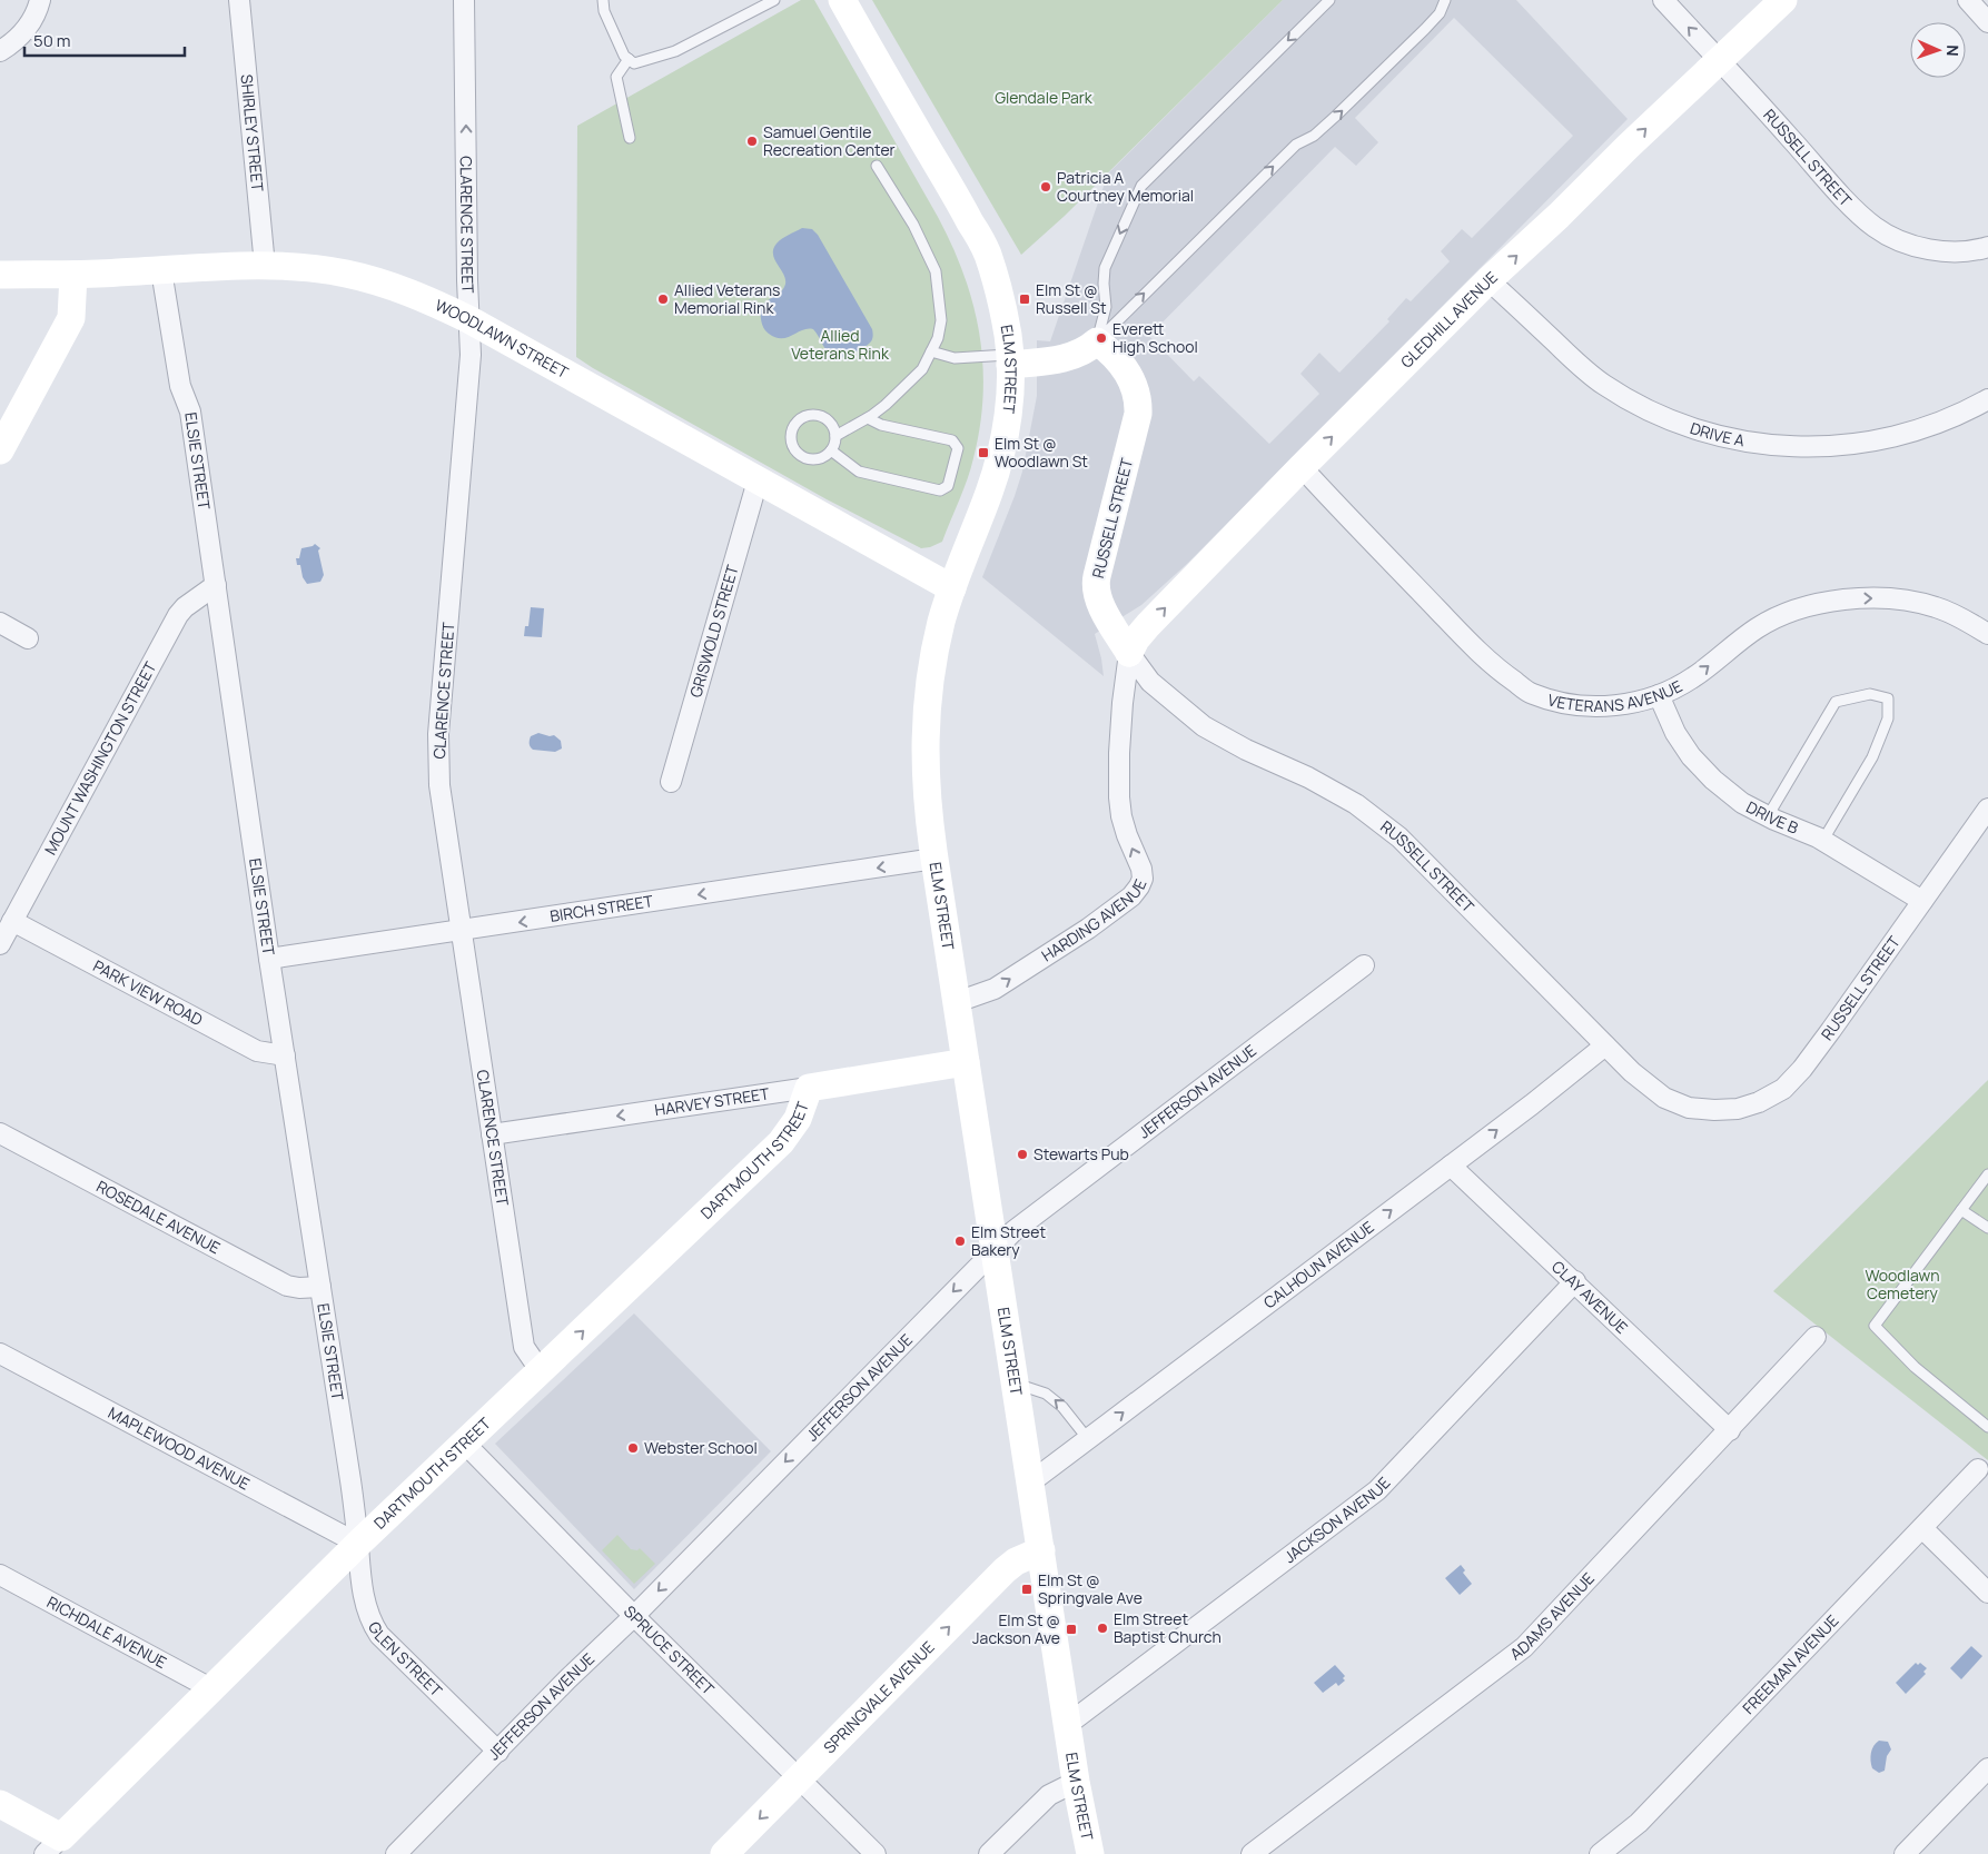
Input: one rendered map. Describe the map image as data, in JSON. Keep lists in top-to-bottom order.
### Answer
{
  "streets": {
    "street": [
      "SHIRLEY STREET",
      "RUSSELL STREET",
      "CLARENCE STREET",
      "GLEDHILL AVENUE",
      "WOODLAWN STREET",
      "ELM STREET",
      "DRIVE A",
      "ELSIE STREET",
      "GRISWOLD STREET",
      "VETERANS AVENUE",
      "MOUNT WASHINGTON STREET",
      "DRIVE B",
      "BIRCH STREET",
      "HARDING AVENUE",
      "PARK VIEW ROAD",
      "JEFFERSON AVENUE",
      "HARVEY STREET",
      "DARTMOUTH STREET",
      "ROSEDALE AVENUE",
      "CALHOUN AVENUE",
      "CLAY AVENUE",
      "MAPLEWOOD AVENUE",
      "JACKSON AVENUE",
      "ADAMS AVENUE",
      "RICHDALE AVENUE",
      "SPRUCE STREET",
      "GLEN STREET",
      "FREEMAN AVENUE",
      "SPRINGVALE AVENUE"
    ]
  },
  "crossings": [
    ["SHIRLEY STREET", "WOODLAWN STREET"],
    ["RUSSELL STREET", "GLEDHILL AVENUE"],
    ["RUSSELL STREET", "DRIVE B"],
    ["RUSSELL STREET", "HARDING AVENUE"],
    ["RUSSELL STREET", "CALHOUN AVENUE"],
    ["CLARENCE STREET", "WOODLAWN STREET"],
    ["CLARENCE STREET", "BIRCH STREET"],
    ["CLARENCE STREET", "HARVEY STREET"],
    ["CLARENCE STREET", "DARTMOUTH STREET"],
    ["GLEDHILL AVENUE", "DRIVE A"],
    ["GLEDHILL AVENUE", "VETERANS AVENUE"],
    ["GLEDHILL AVENUE", "HARDING AVENUE"],
    ["WOODLAWN STREET", "ELM STREET"],
    ["WOODLAWN STREET", "ELSIE STREET"],
    ["WOODLAWN STREET", "GRISWOLD STREET"],
    ["ELM STREET", "BIRCH STREET"],
    ["ELM STREET", "HARDING AVENUE"],
    ["ELM STREET", "JEFFERSON AVENUE"],
    ["ELM STREET", "HARVEY STREET"],
    ["ELM STREET", "CALHOUN AVENUE"],
    ["ELM STREET", "JACKSON AVENUE"],
    ["ELM STREET", "SPRINGVALE AVENUE"],
    ["ELSIE STREET", "MOUNT WASHINGTON STREET"],
    ["ELSIE STREET", "BIRCH STREET"],
    ["ELSIE STREET", "PARK VIEW ROAD"],
    ["ELSIE STREET", "DARTMOUTH STREET"],
    ["ELSIE STREET", "ROSEDALE AVENUE"],
    ["ELSIE STREET", "MAPLEWOOD AVENUE"],
    ["ELSIE STREET", "GLEN STREET"],
    ["VETERANS AVENUE", "DRIVE B"],
    ["MOUNT WASHINGTON STREET", "PARK VIEW ROAD"],
    ["JEFFERSON AVENUE", "SPRUCE STREET"],
    ["JEFFERSON AVENUE", "GLEN STREET"],
    ["HARVEY STREET", "DARTMOUTH STREET"],
    ["DARTMOUTH STREET", "MAPLEWOOD AVENUE"],
    ["DARTMOUTH STREET", "RICHDALE AVENUE"],
    ["DARTMOUTH STREET", "SPRUCE STREET"],
    ["DARTMOUTH STREET", "GLEN STREET"],
    ["CALHOUN AVENUE", "CLAY AVENUE"],
    ["CLAY AVENUE", "JACKSON AVENUE"],
    ["CLAY AVENUE", "ADAMS AVENUE"],
    ["MAPLEWOOD AVENUE", "GLEN STREET"],
    ["SPRUCE STREET", "SPRINGVALE AVENUE"]
  ],
  "one_way": [
    "GLEDHILL AVENUE",
    "VETERANS AVENUE",
    "BIRCH STREET",
    "HARDING AVENUE",
    "JEFFERSON AVENUE",
    "HARVEY STREET",
    "DARTMOUTH STREET",
    "CALHOUN AVENUE"
  ],
  "parks": ["Glendale Park", "Allied Veterans Rink", "Woodlawn Cemetery"],
  "places": {
    "other": [
      "Samuel Gentile Recreation Center",
      "Patricia A Courtney Memorial",
      "Allied Veterans Memorial Rink",
      "Everett High School",
      "Stewarts Pub",
      "Elm Street Bakery",
      "Webster School",
      "Elm Street Baptist Church"
    ],
    "transit": [
      "Elm St @ Russell St",
      "Elm St @ Woodlawn St",
      "Elm St @ Springvale Ave",
      "Elm St @ Jackson Ave"
    ]
  },
  "scale_bar": "50 m",
  "north": "right"
}
